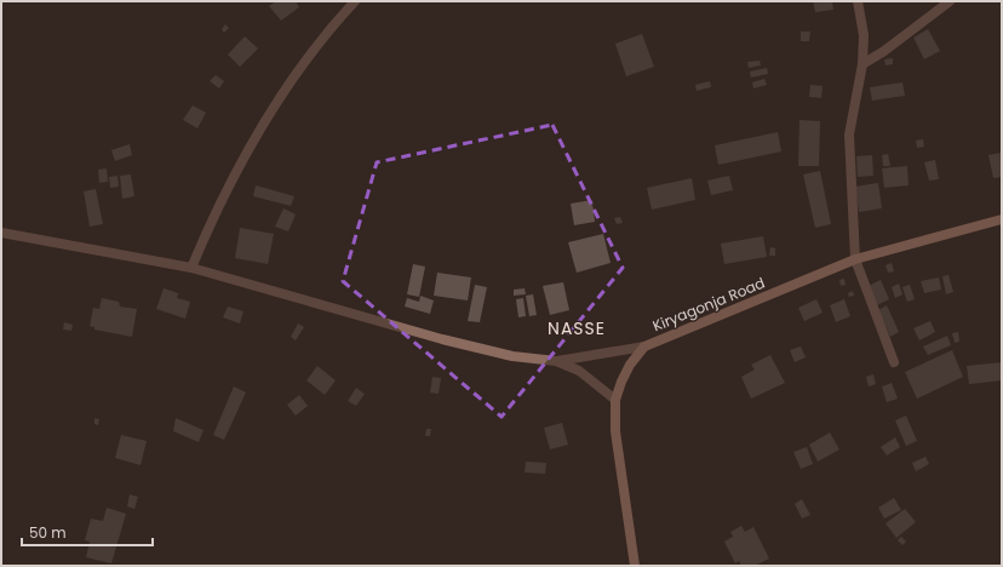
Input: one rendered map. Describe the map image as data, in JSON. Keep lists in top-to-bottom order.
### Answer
{
  "streets": {
    "street": ["Kiryagonja Road"]
  },
  "districts": ["NASSE"],
  "scale_bar": "50 m"
}
